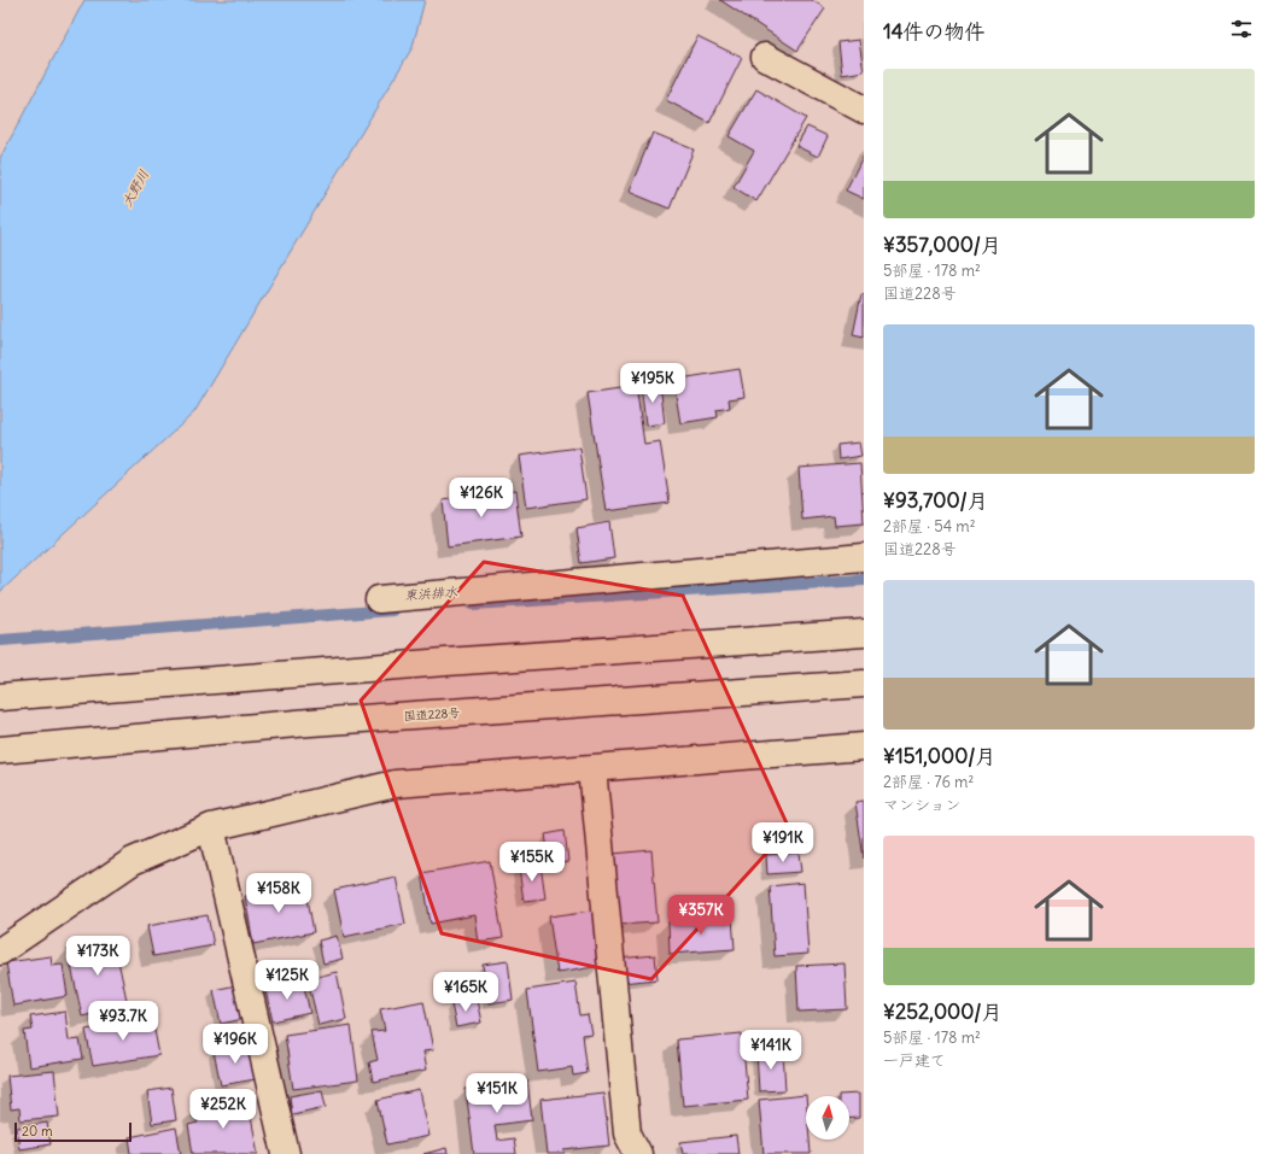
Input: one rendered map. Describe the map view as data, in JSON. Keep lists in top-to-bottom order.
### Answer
{
  "streets": {
    "main road": ["国道228号"]
  },
  "water": ["大野川", "東浜排水"],
  "scale_bar": "20 m",
  "north": "top",
  "page": {
    "heading": "14件の物件",
    "list": [
      {
        "name": "¥357,000/月",
        "note": "5部屋 · 178 m² · 国道228号"
      },
      {
        "name": "¥93,700/月",
        "note": "2部屋 · 54 m² · 国道228号"
      },
      {
        "name": "¥151,000/月",
        "note": "2部屋 · 76 m² · マンション"
      },
      {
        "name": "¥252,000/月",
        "note": "5部屋 · 178 m² · 一戸建て"
      }
    ],
    "price": [
      "¥195K",
      "¥126K",
      "¥191K",
      "¥155K",
      "¥158K",
      "¥357K",
      "¥173K",
      "¥125K",
      "¥165K",
      "¥93.7K",
      "¥196K",
      "¥141K",
      "¥151K",
      "¥252K"
    ],
    "scale": "20 m"
  }
}
